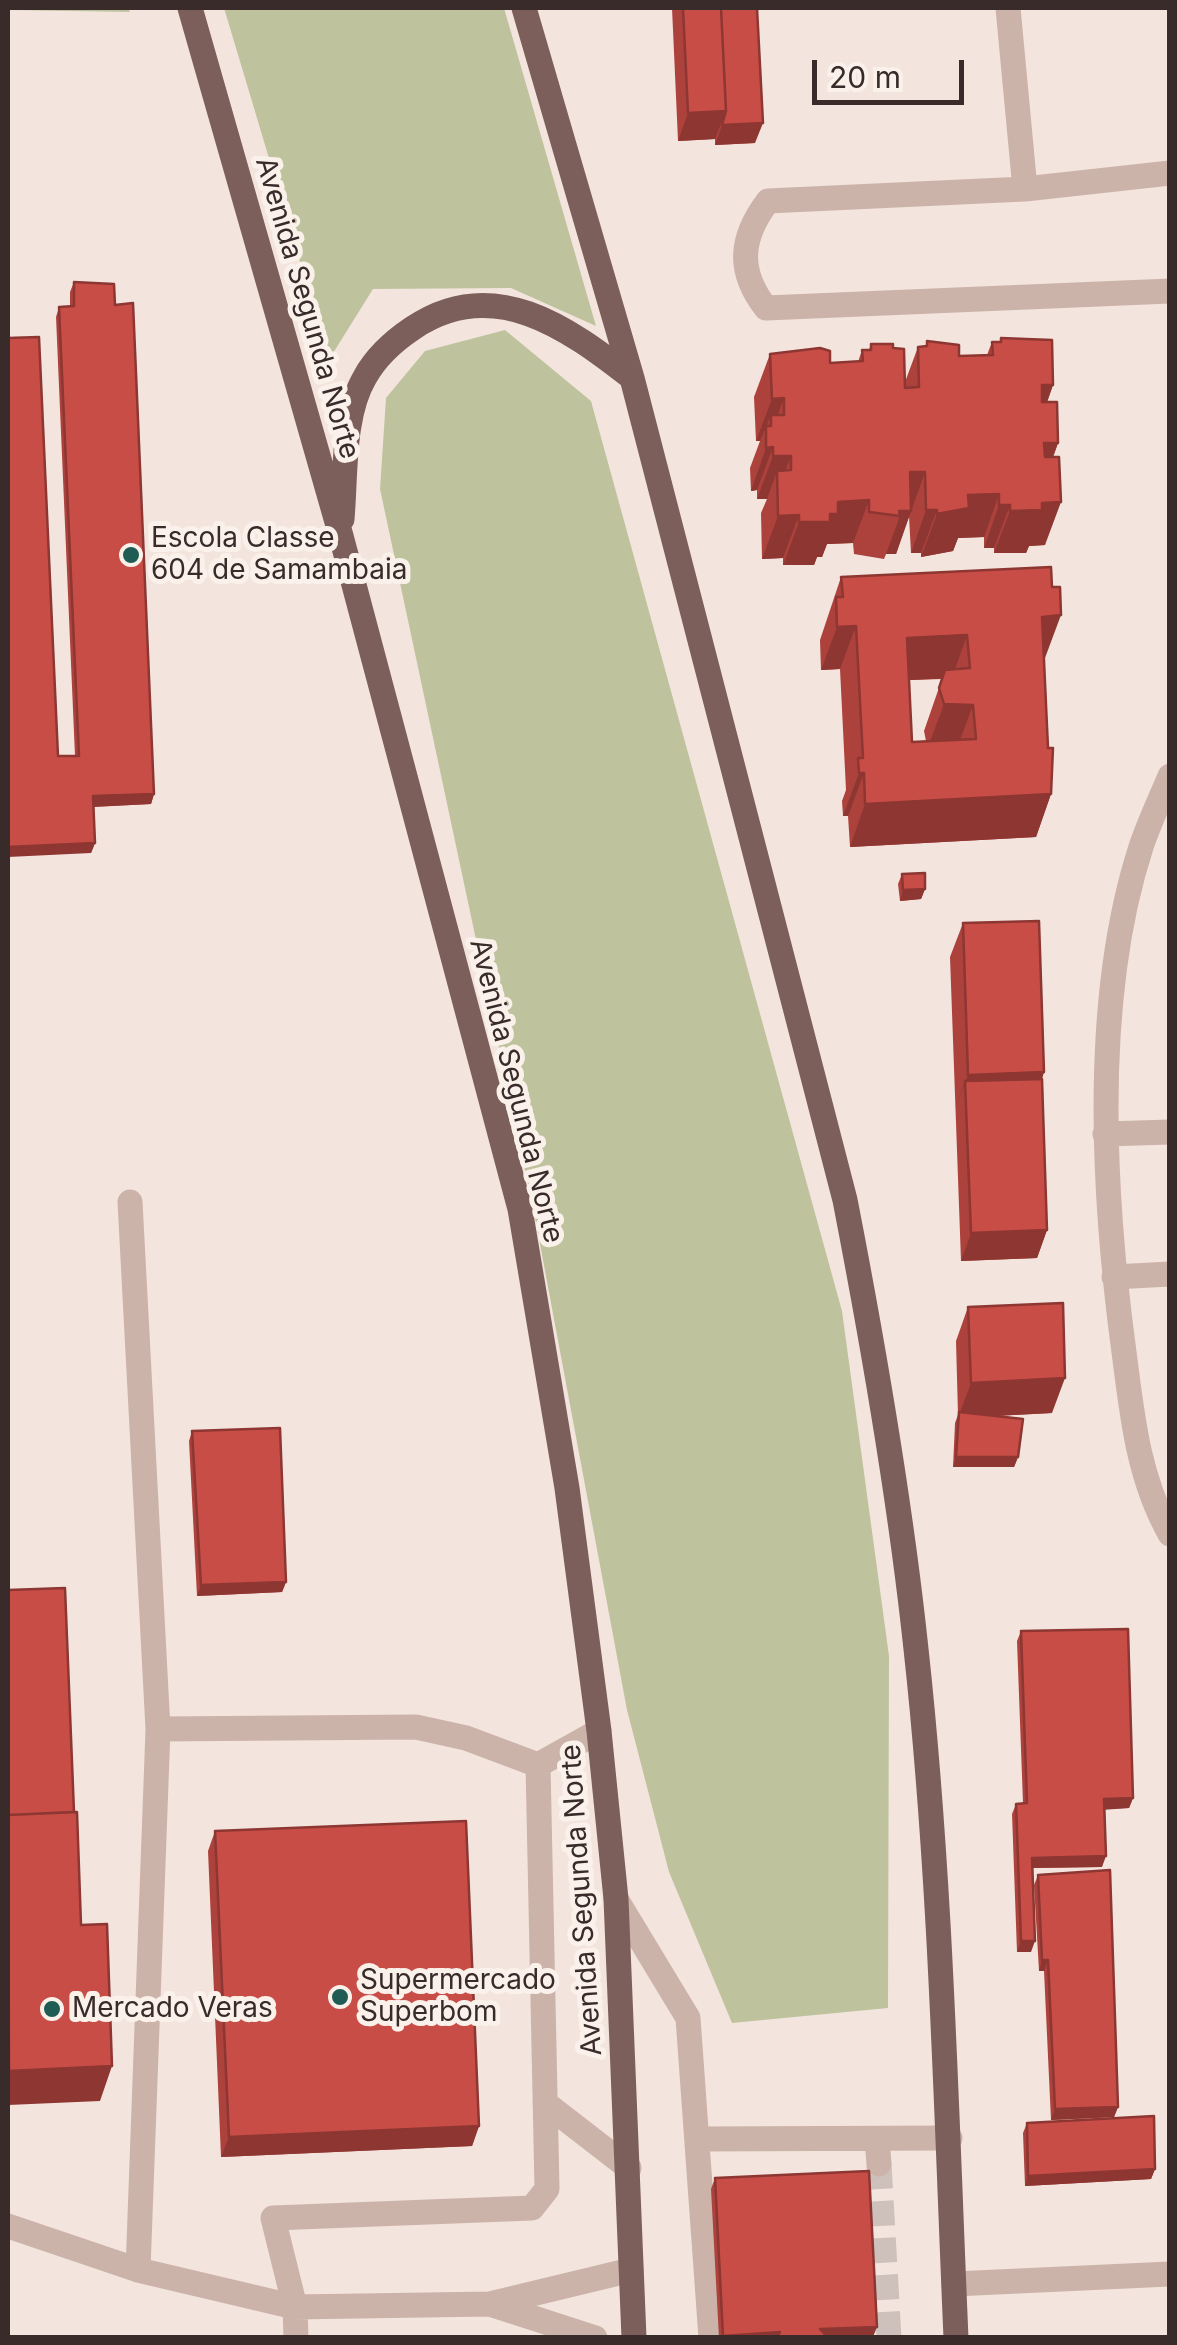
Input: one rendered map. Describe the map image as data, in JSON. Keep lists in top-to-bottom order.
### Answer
{
  "streets": {
    "main road": ["Avenida Segunda Norte"]
  },
  "places": ["Escola Classe 604 de Samambaia", "Supermercado Superbom", "Mercado Veras"],
  "scale_bar": "20 m"
}
